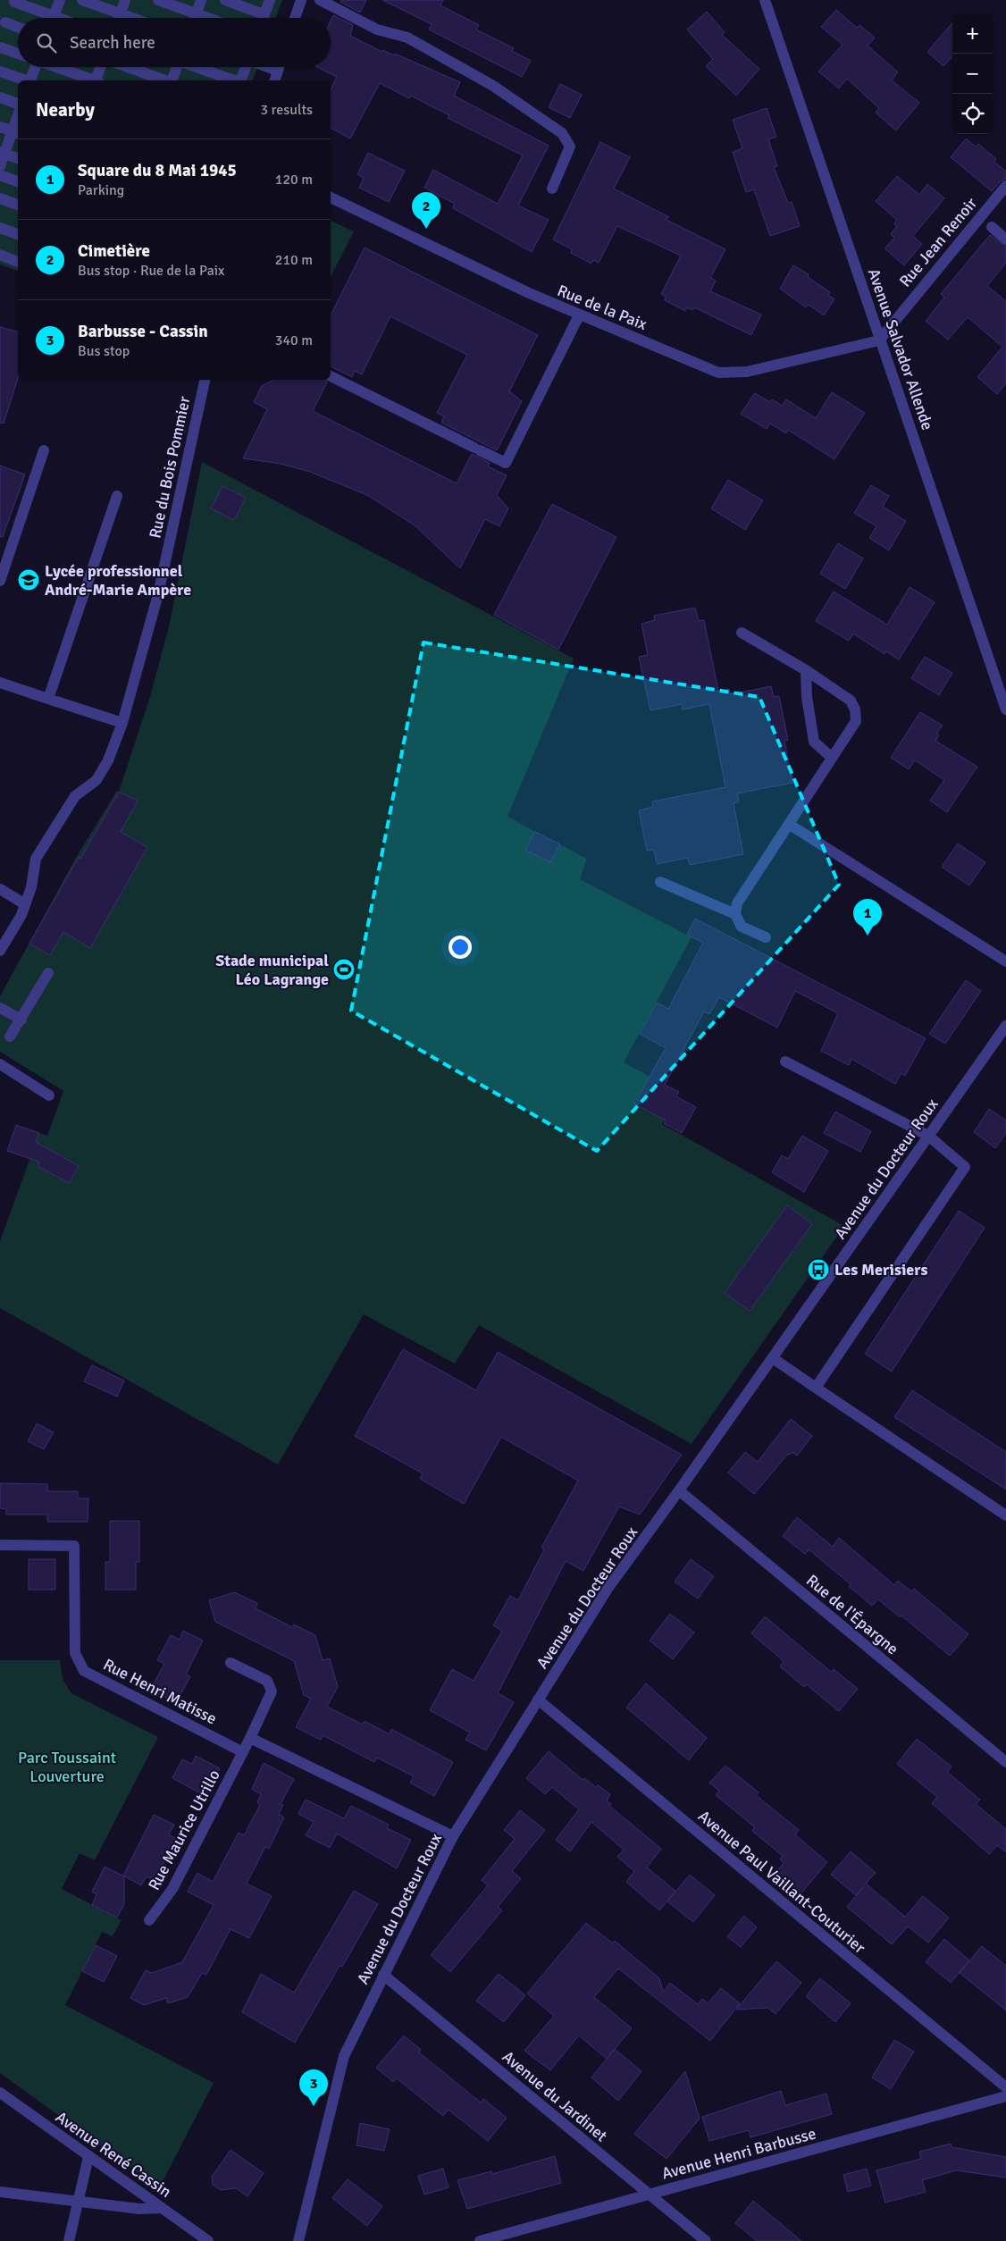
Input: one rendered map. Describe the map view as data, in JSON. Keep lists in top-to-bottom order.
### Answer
{
  "streets": {
    "street": [
      "Rue Jean Renoir",
      "Rue de la Paix",
      "Avenue Salvador Allende",
      "Rue du Bois Pommier",
      "Avenue du Docteur Roux",
      "Rue de l'Épargne",
      "Rue Henri Matisse",
      "Rue Maurice Utrillo",
      "Avenue Paul Vaillant-Couturier",
      "Avenue du Jardinet",
      "Avenue Henri Barbusse",
      "Avenue René Cassin"
    ]
  },
  "crossings": [
    ["Rue Jean Renoir", "Rue de la Paix"],
    ["Rue Jean Renoir", "Avenue Salvador Allende"],
    ["Rue de la Paix", "Avenue Salvador Allende"],
    ["Avenue du Docteur Roux", "Rue de l'Épargne"],
    ["Avenue du Docteur Roux", "Avenue Paul Vaillant-Couturier"],
    ["Avenue du Docteur Roux", "Avenue du Jardinet"],
    ["Rue Henri Matisse", "Rue Maurice Utrillo"],
    ["Avenue du Jardinet", "Avenue Henri Barbusse"]
  ],
  "parks": ["Parc Toussaint Louverture"],
  "places": {
    "school or university": ["Lycée professionnel André-Marie Ampère"],
    "sports": ["Stade municipal Léo Lagrange"],
    "bus stop": ["Les Merisiers"]
  },
  "page": {
    "map_buttons": ["+", "−"],
    "search": "Search here",
    "heading": ["Nearby", "3 results"],
    "list": [
      {
        "mark": "1",
        "name": "Square du 8 Mai 1945",
        "note": "Parking",
        "value": "120 m"
      },
      {
        "mark": "2",
        "name": "Cimetière",
        "note": "Bus stop · Rue de la Paix",
        "value": "210 m"
      },
      {
        "mark": "3",
        "name": "Barbusse - Cassin",
        "note": "Bus stop",
        "value": "340 m"
      }
    ],
    "pins": ["2", "1", "3"]
  }
}
